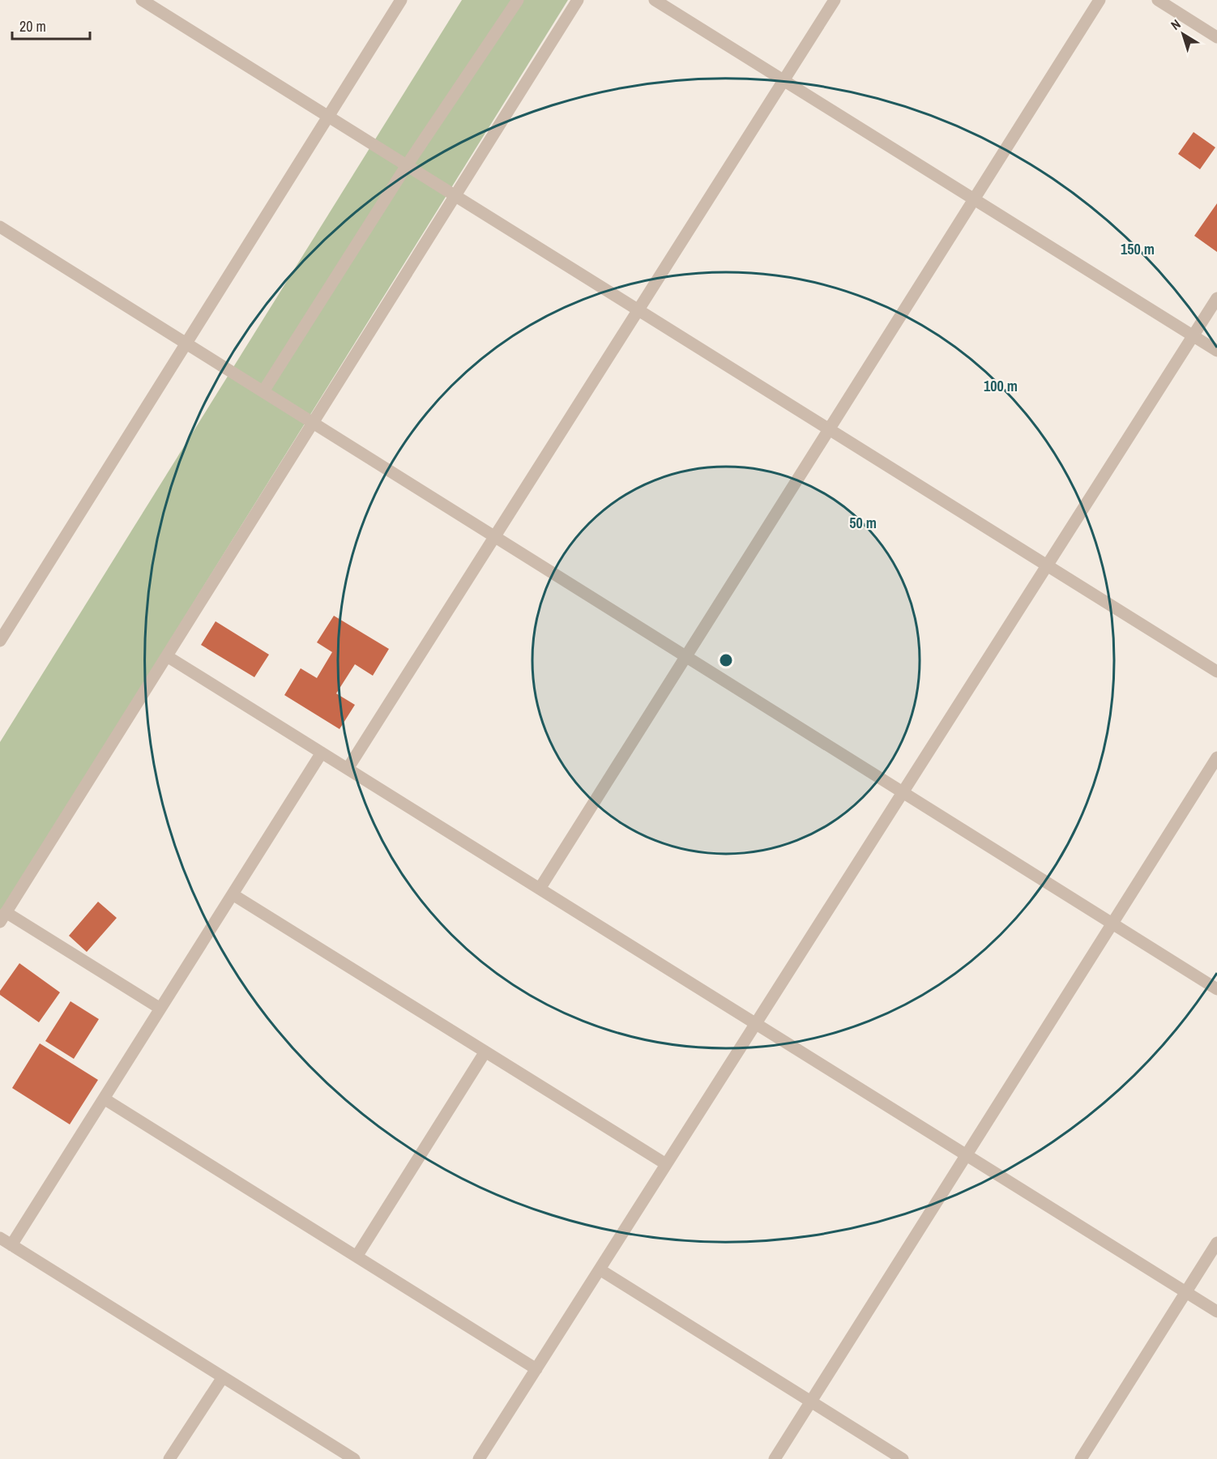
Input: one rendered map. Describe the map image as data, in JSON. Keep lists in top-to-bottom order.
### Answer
{
  "scale_bar": "20 m",
  "north": "top left",
  "rings": ["150 m", "100 m", "50 m"]
}
